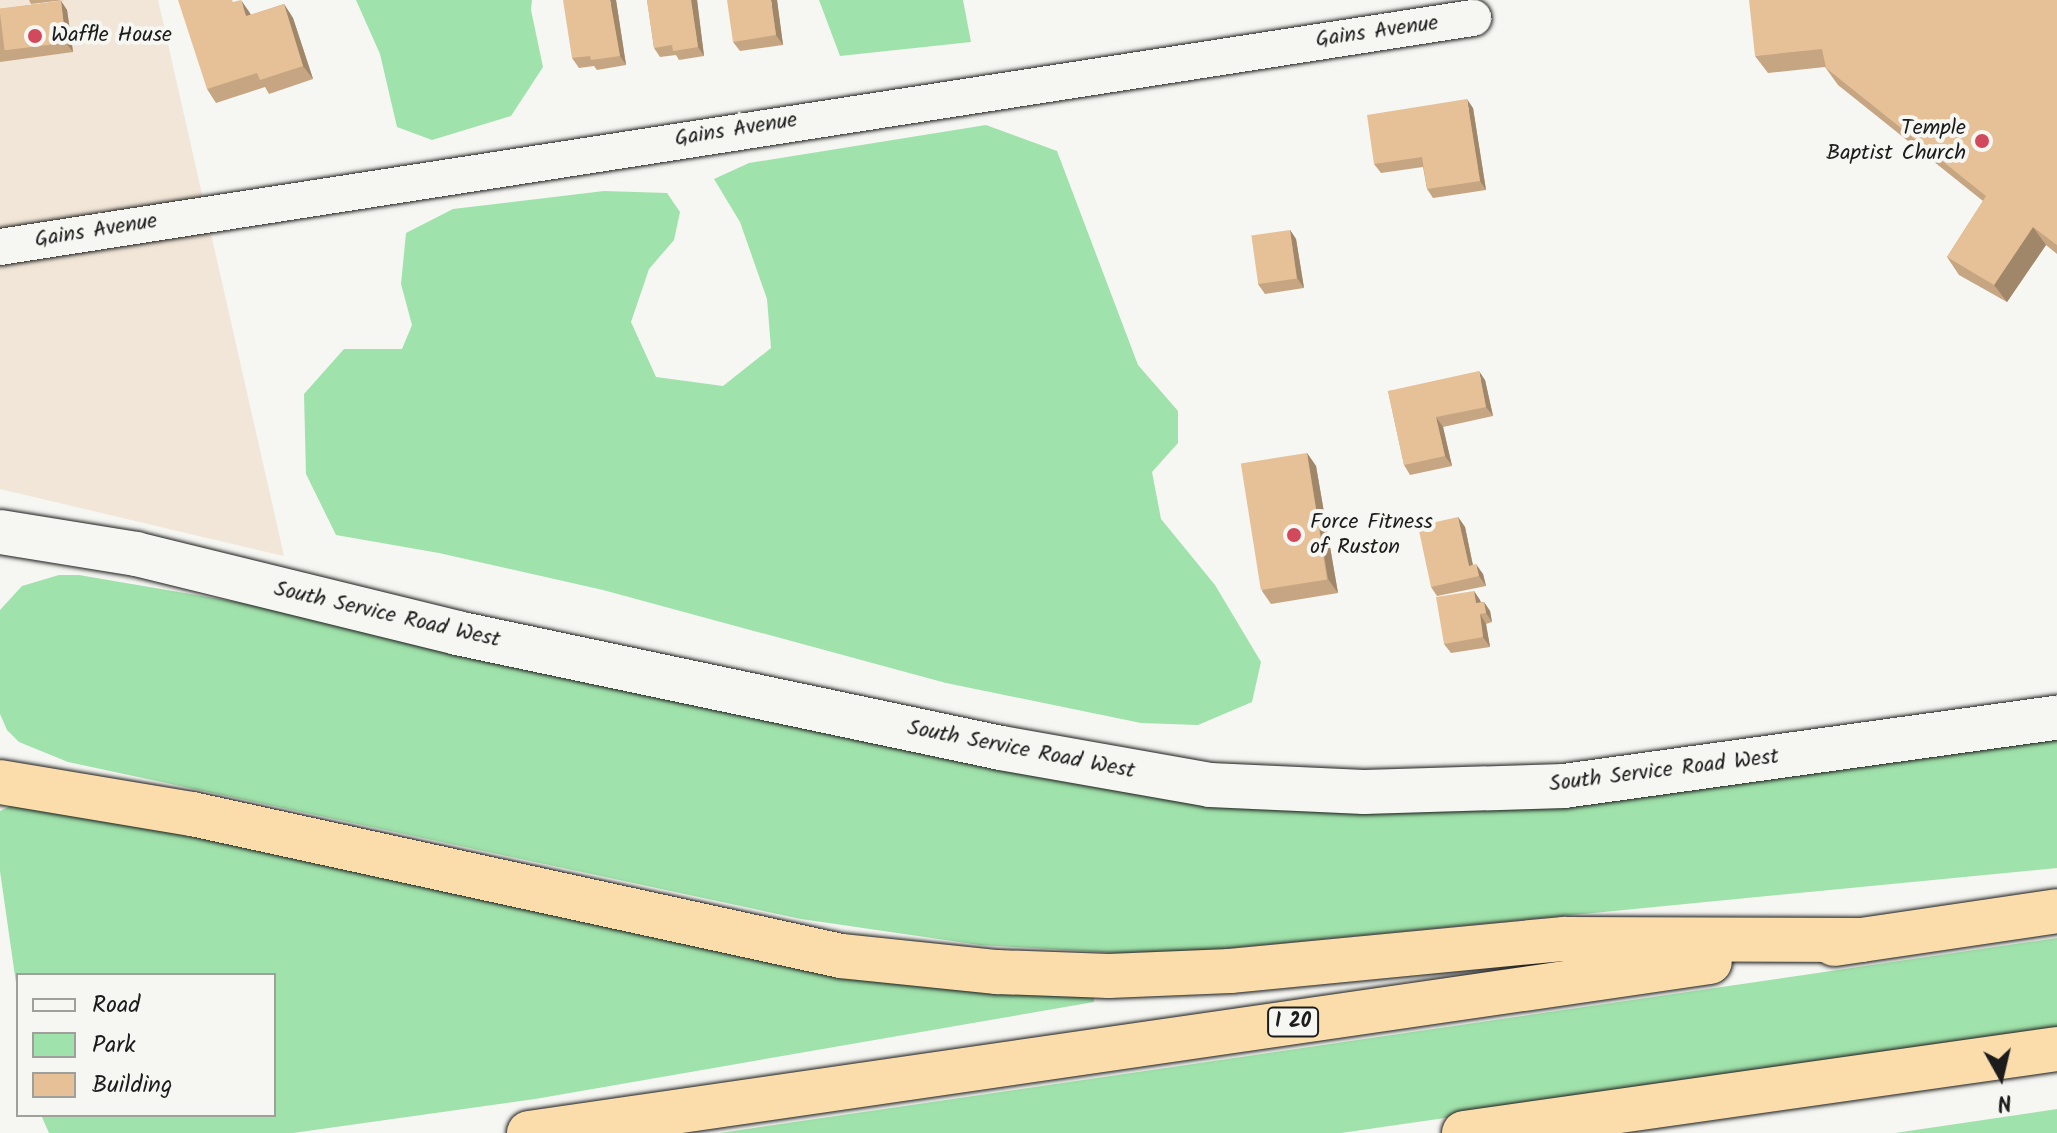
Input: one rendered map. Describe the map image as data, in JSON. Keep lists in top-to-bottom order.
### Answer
{
  "streets": {
    "highway": ["I 20"],
    "main road": ["South Service Road West"],
    "street": ["Gains Avenue"]
  },
  "places": ["Waffle House", "Temple Baptist Church", "Force Fitness of Ruston"],
  "legend": ["Road", "Park", "Building"],
  "north": "bottom"
}
